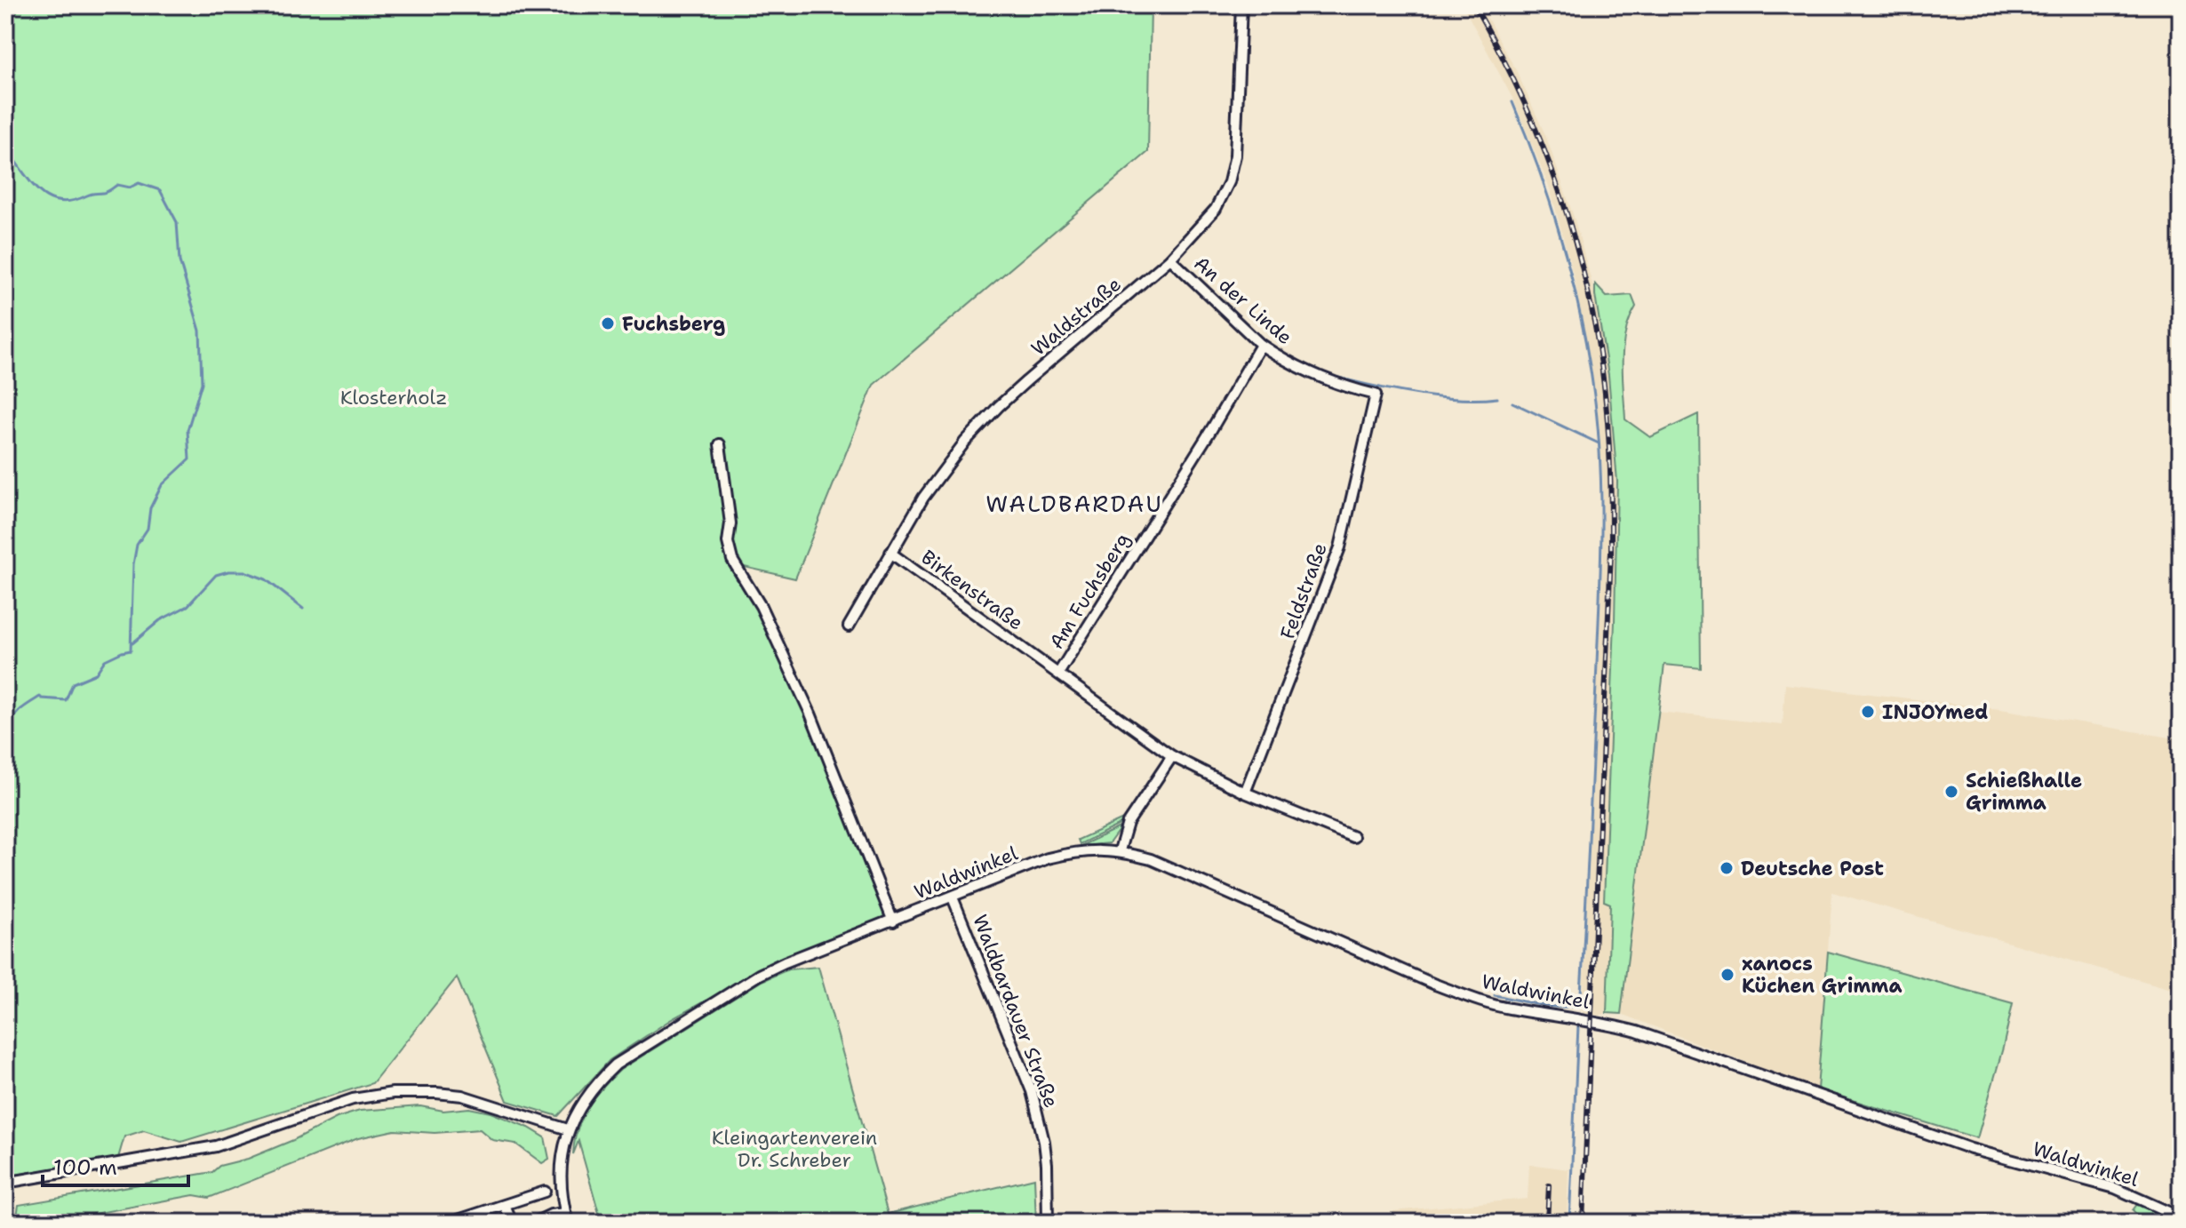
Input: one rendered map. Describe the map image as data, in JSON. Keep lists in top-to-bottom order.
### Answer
{
  "streets": {
    "street": [
      "An der Linde",
      "Waldstraße",
      "Birkenstraße",
      "Am Fuchsberg",
      "Feldstraße",
      "Waldwinkel",
      "Waldbardauer Straße"
    ]
  },
  "crossings": [
    ["An der Linde", "Waldstraße"],
    ["An der Linde", "Am Fuchsberg"],
    ["An der Linde", "Feldstraße"],
    ["Waldstraße", "Birkenstraße"],
    ["Birkenstraße", "Am Fuchsberg"],
    ["Birkenstraße", "Feldstraße"],
    ["Waldwinkel", "Waldbardauer Straße"]
  ],
  "districts": ["WALDBARDAU"],
  "parks": ["Klosterholz", "Kleingartenverein Dr. Schreber"],
  "places": [
    "Fuchsberg",
    "INJOYmed",
    "Schießhalle Grimma",
    "Deutsche Post",
    "xanocs Küchen Grimma"
  ],
  "scale_bar": "100 m"
}
